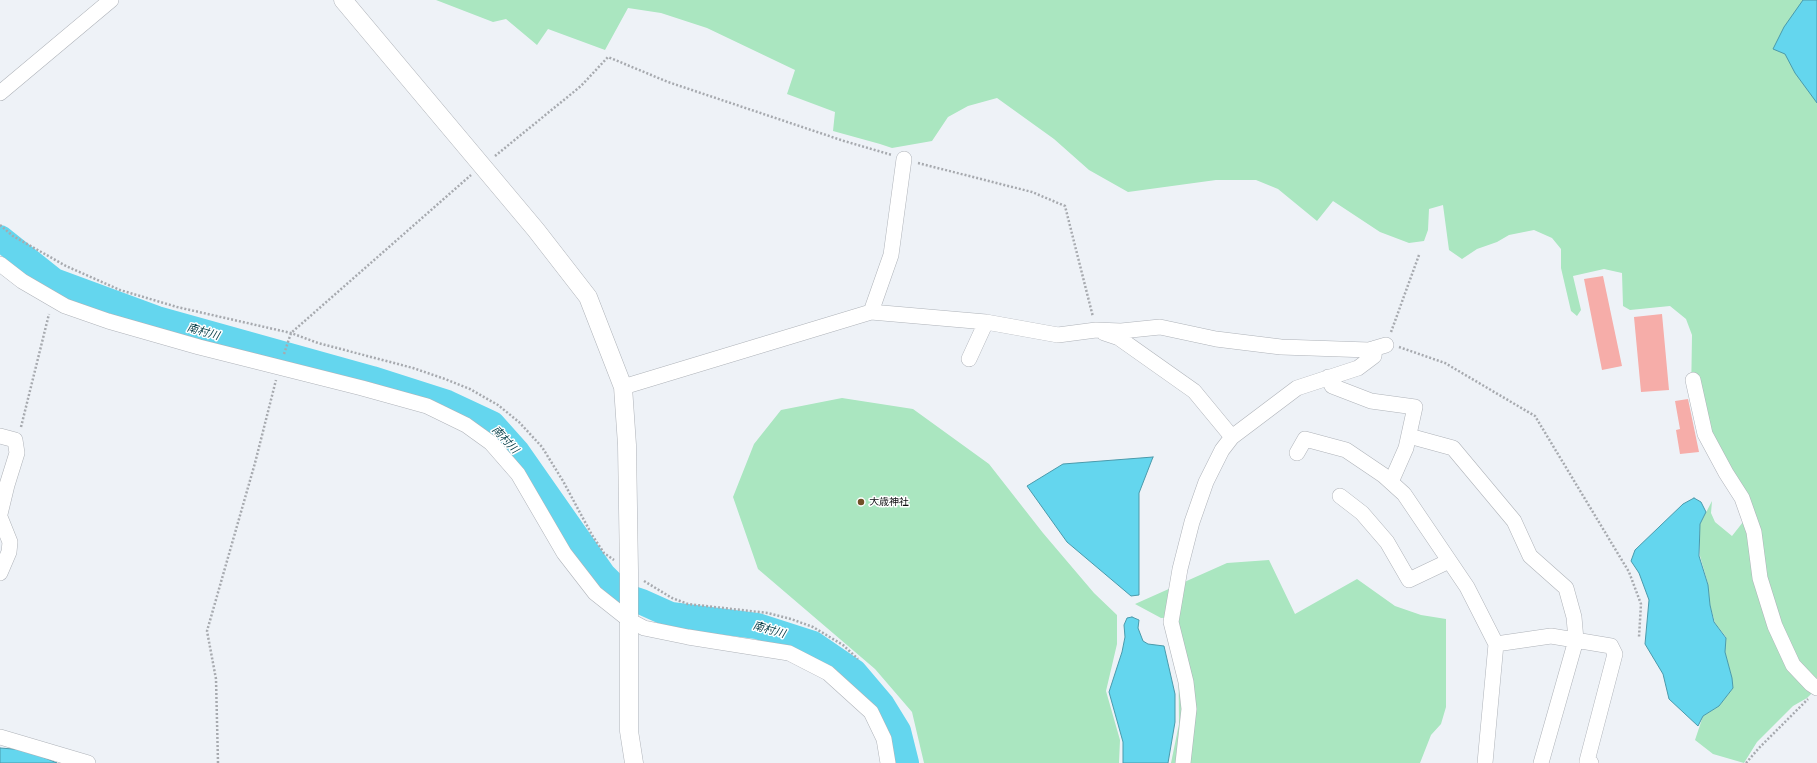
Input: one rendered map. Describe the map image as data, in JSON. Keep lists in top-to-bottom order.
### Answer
{
  "water": ["南村川"],
  "places": ["大歳神社"]
}
